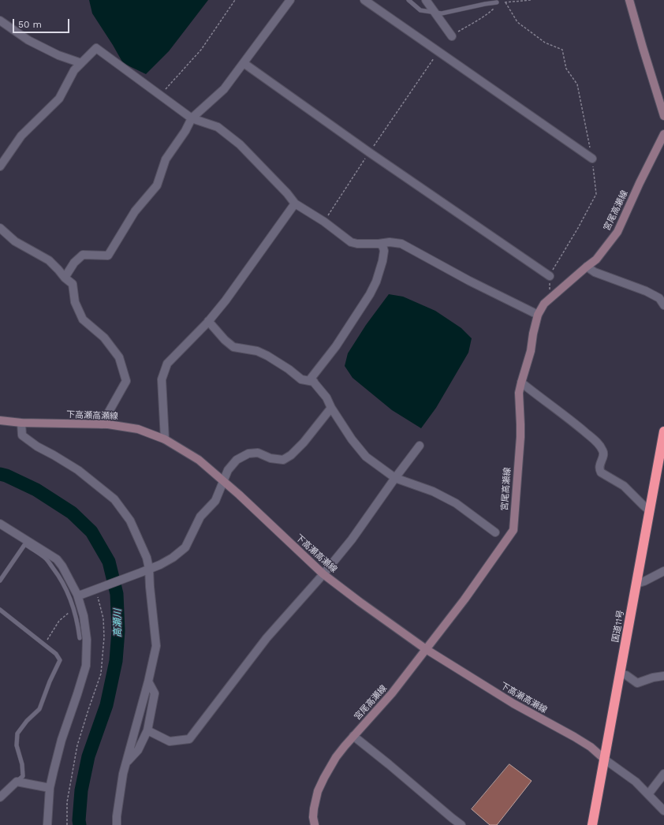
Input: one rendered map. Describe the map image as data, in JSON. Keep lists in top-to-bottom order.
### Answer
{
  "streets": {
    "highway": ["国道11号"],
    "main road": ["宮尾高瀬線", "下高瀬高瀬線"]
  },
  "crossings": [
    ["宮尾高瀬線", "下高瀬高瀬線"],
    ["下高瀬高瀬線", "国道11号"]
  ],
  "water": ["高瀬川"],
  "scale_bar": "50 m"
}
